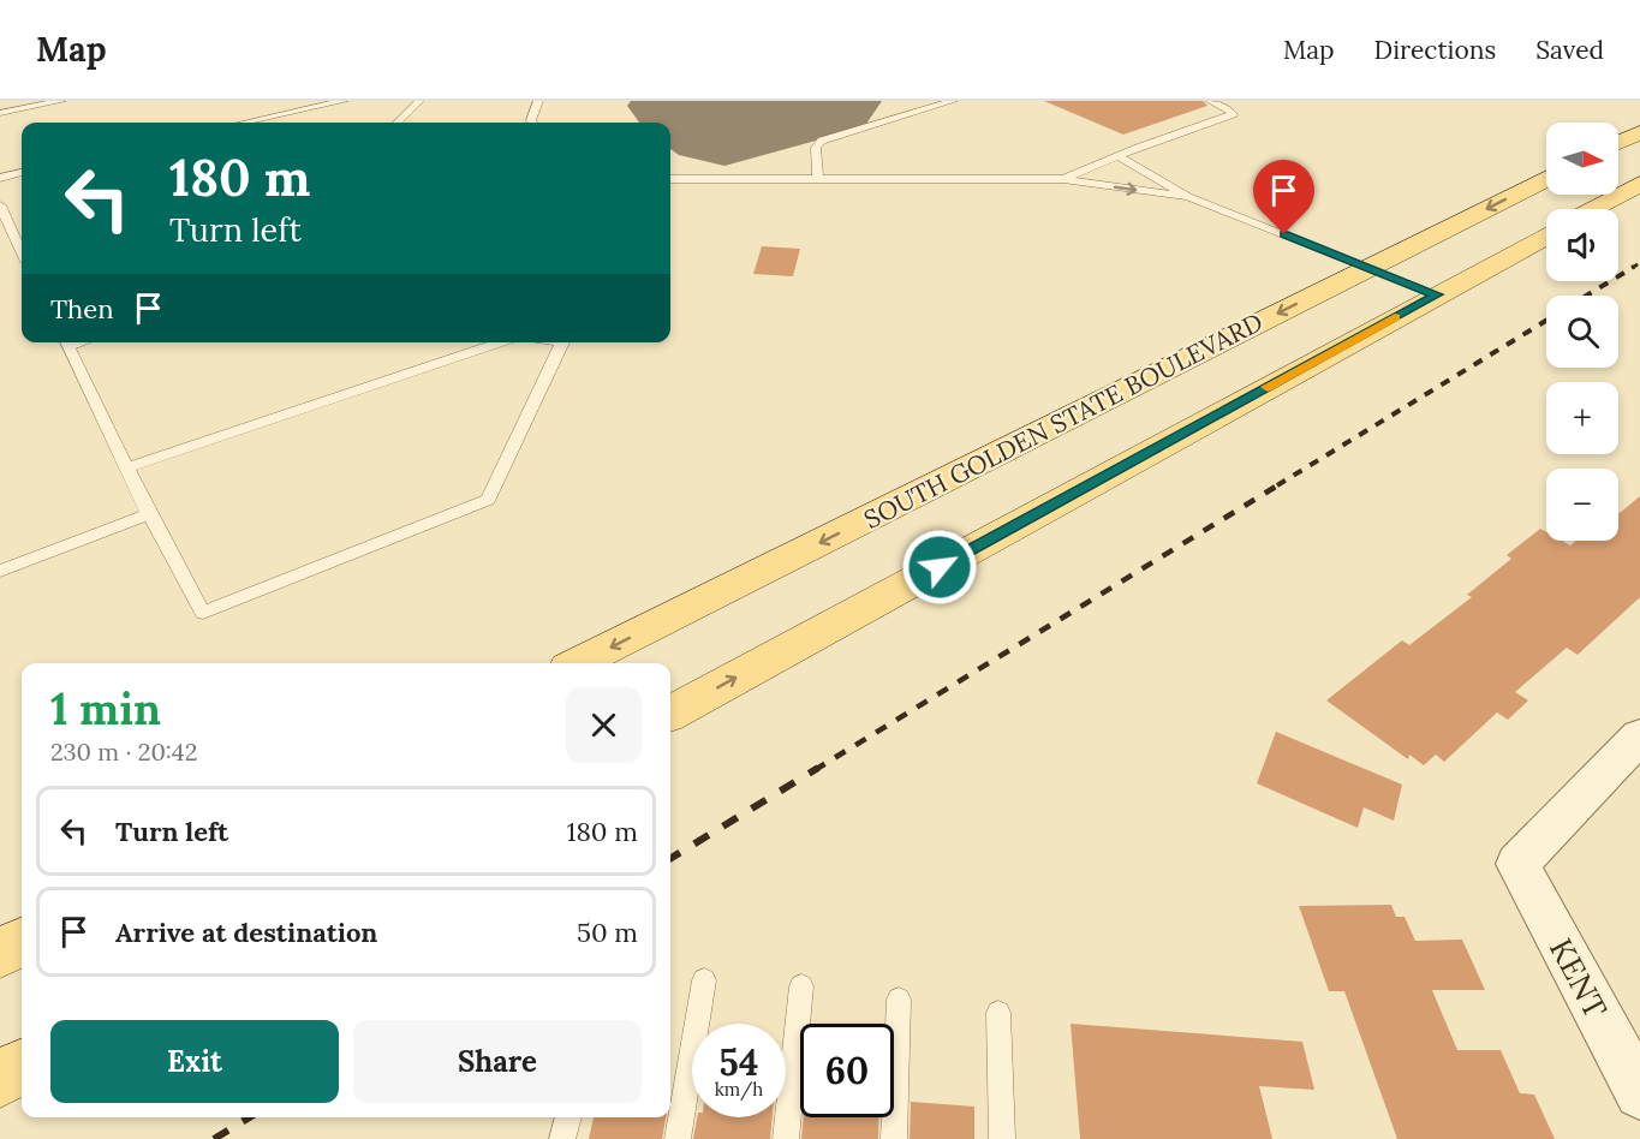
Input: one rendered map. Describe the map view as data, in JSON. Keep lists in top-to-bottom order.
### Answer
{
  "streets": {
    "main road": ["SOUTH GOLDEN STATE BOULEVARD"],
    "street": ["KENT"]
  },
  "north": "right",
  "page": {
    "header": "Map",
    "nav": ["Map", "Directions", "Saved"],
    "map_buttons": ["+", "−"],
    "turn": ["180 m", "Turn left"],
    "then": "Then",
    "heading": ["1 min", "230 m · 20:42"],
    "list": [
      {
        "name": "Turn left",
        "value": "180 m"
      },
      {
        "name": "Arrive at destination",
        "value": "50 m"
      }
    ],
    "buttons": ["Exit", "Share"],
    "speed": "54 km/h",
    "limit": "60"
  }
}
